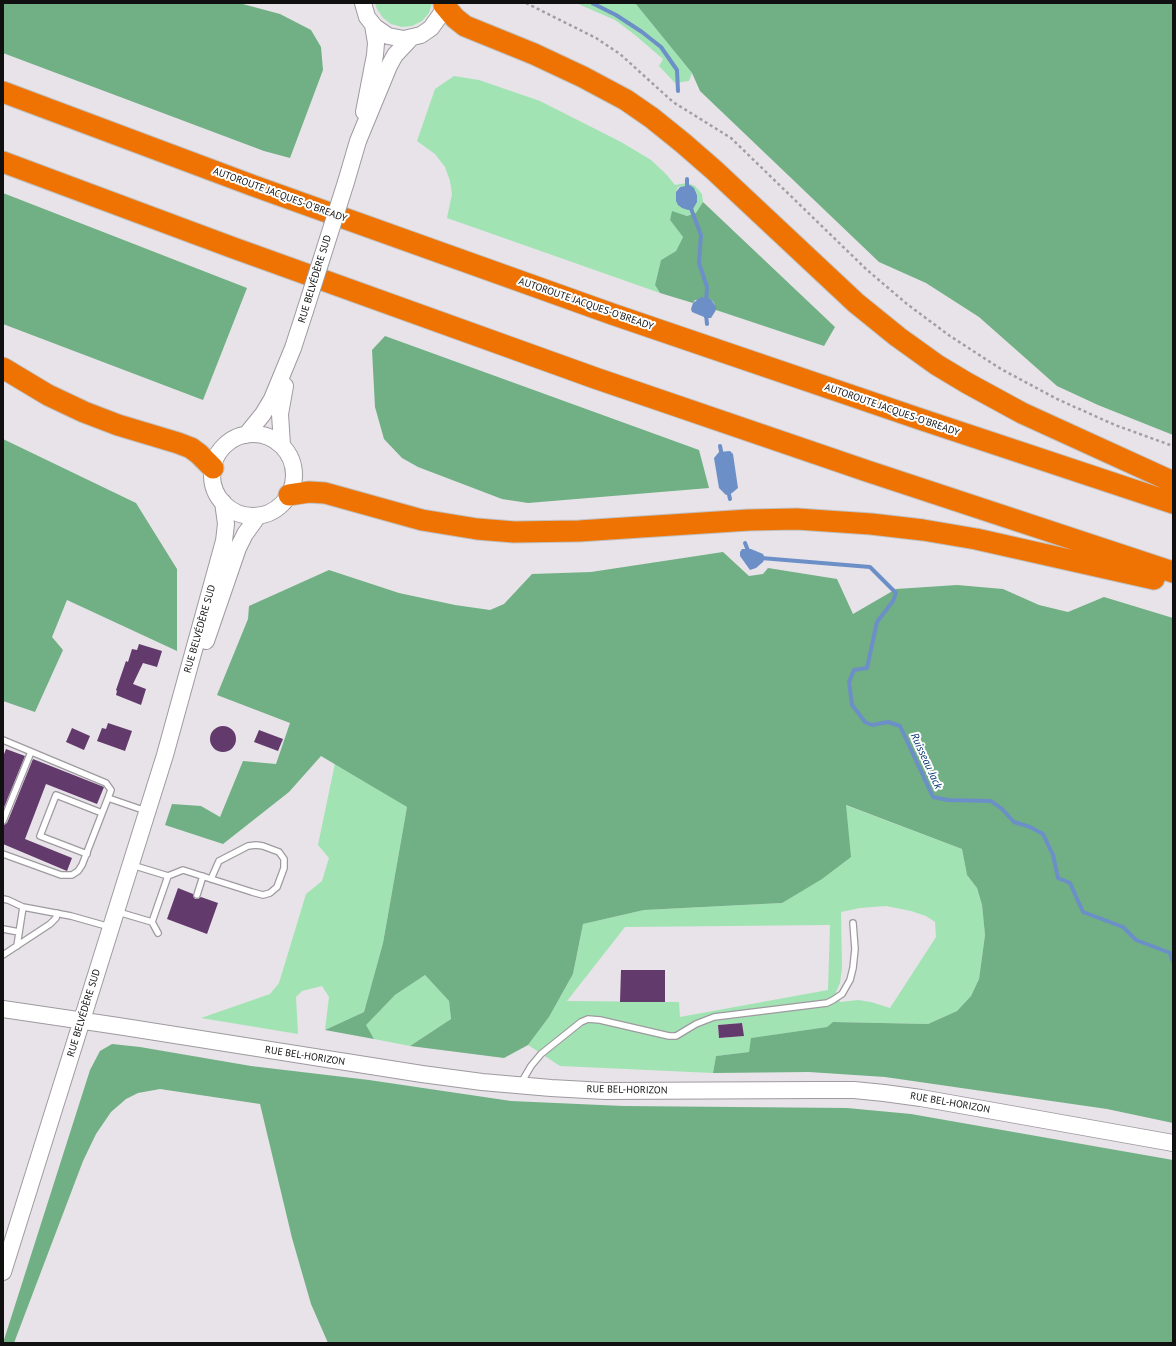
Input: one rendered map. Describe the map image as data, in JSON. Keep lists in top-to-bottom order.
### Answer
{
  "streets": {
    "highway": ["AUTOROUTE JACQUES-O'BREADY"],
    "street": ["RUE BELVÉDÈRE SUD", "RUE BEL-HORIZON"]
  },
  "crossings": [
    ["RUE BELVÉDÈRE SUD", "RUE BEL-HORIZON"]
  ],
  "water": ["Ruisseau Jack"]
}
